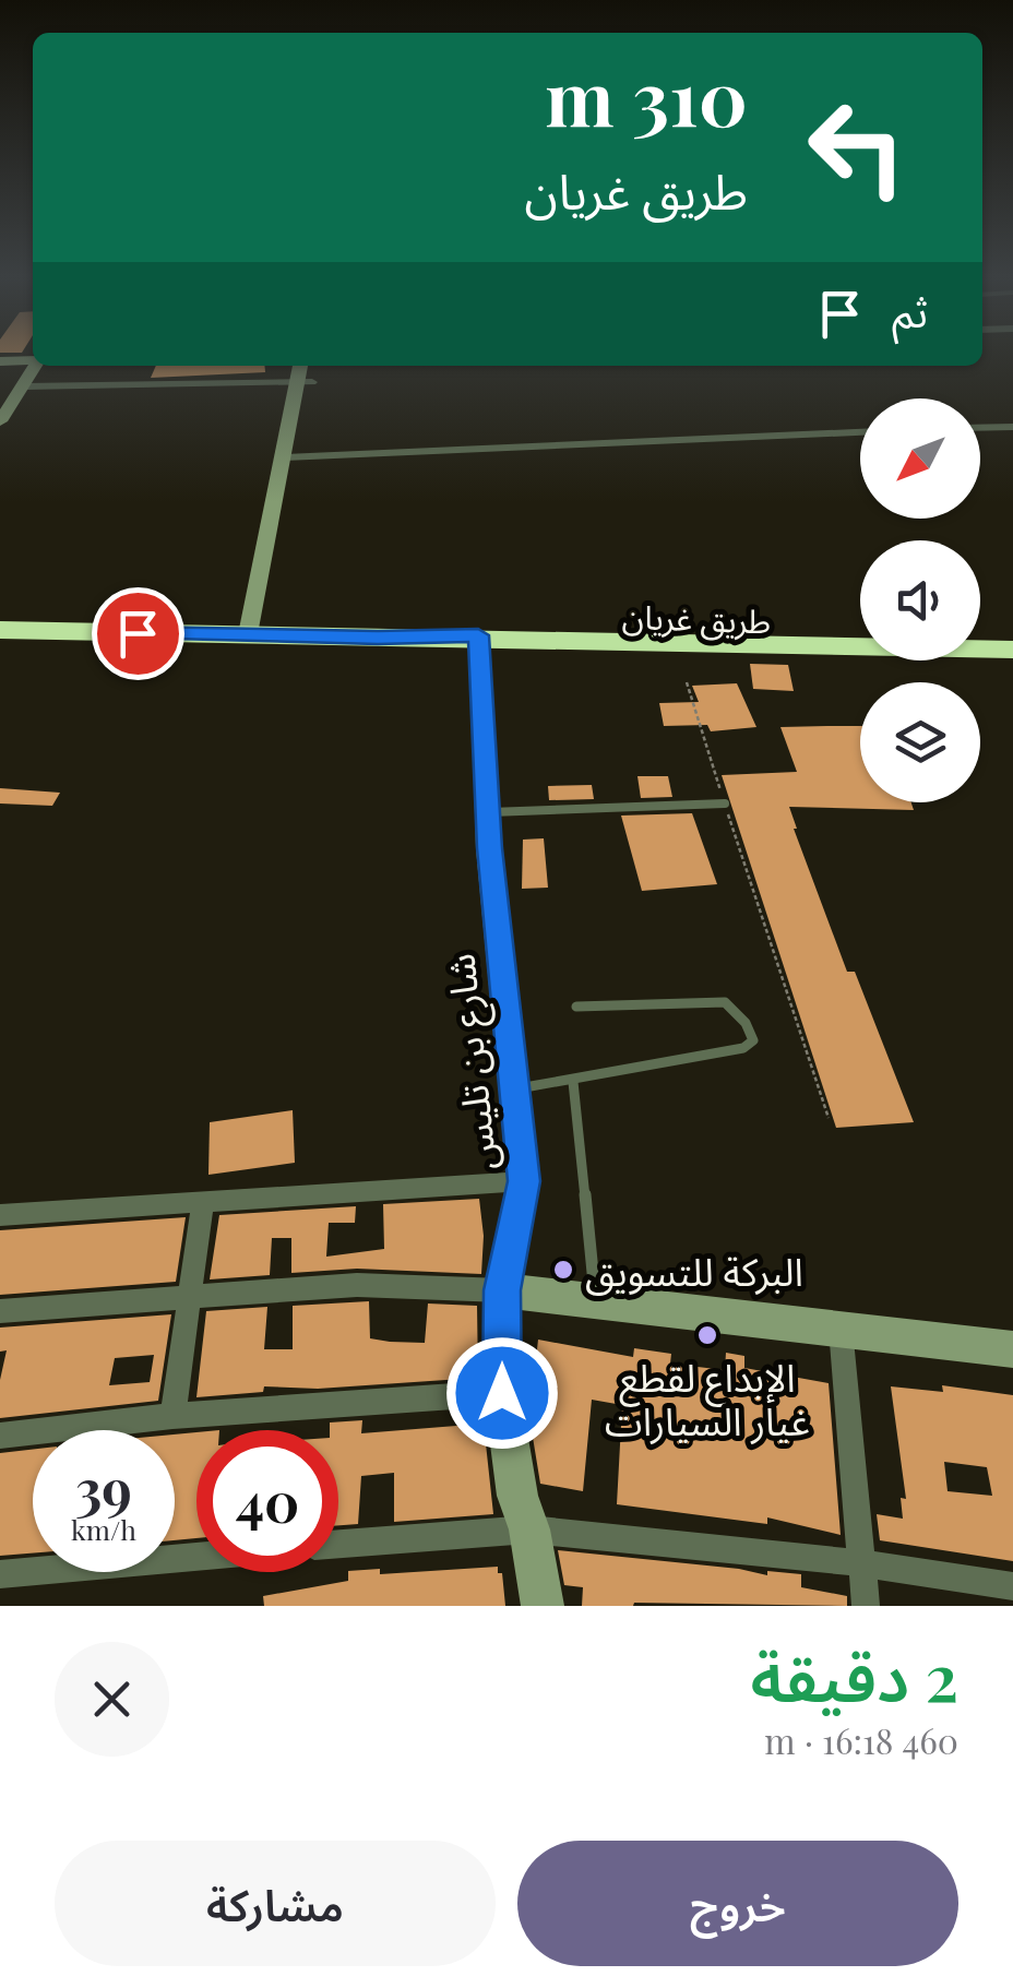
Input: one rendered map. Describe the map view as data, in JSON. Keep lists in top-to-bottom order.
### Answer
{
  "streets": {
    "highway": ["طريق غريان"],
    "street": ["شارع بن تليس"]
  },
  "crossings": [
    ["طريق غريان", "شارع بن تليس"]
  ],
  "places": ["البركة للتسويق", "الإبداع لقطع غيار السيارات"],
  "north": "bottom left",
  "page": {
    "turn": ["310 m", "طريق غريان"],
    "then": "ثم",
    "speed": "39 km/h",
    "limit": "40",
    "heading": ["2 دقيقة", "460 m · 16:18"],
    "buttons": ["خروج", "مشاركة"]
  }
}
